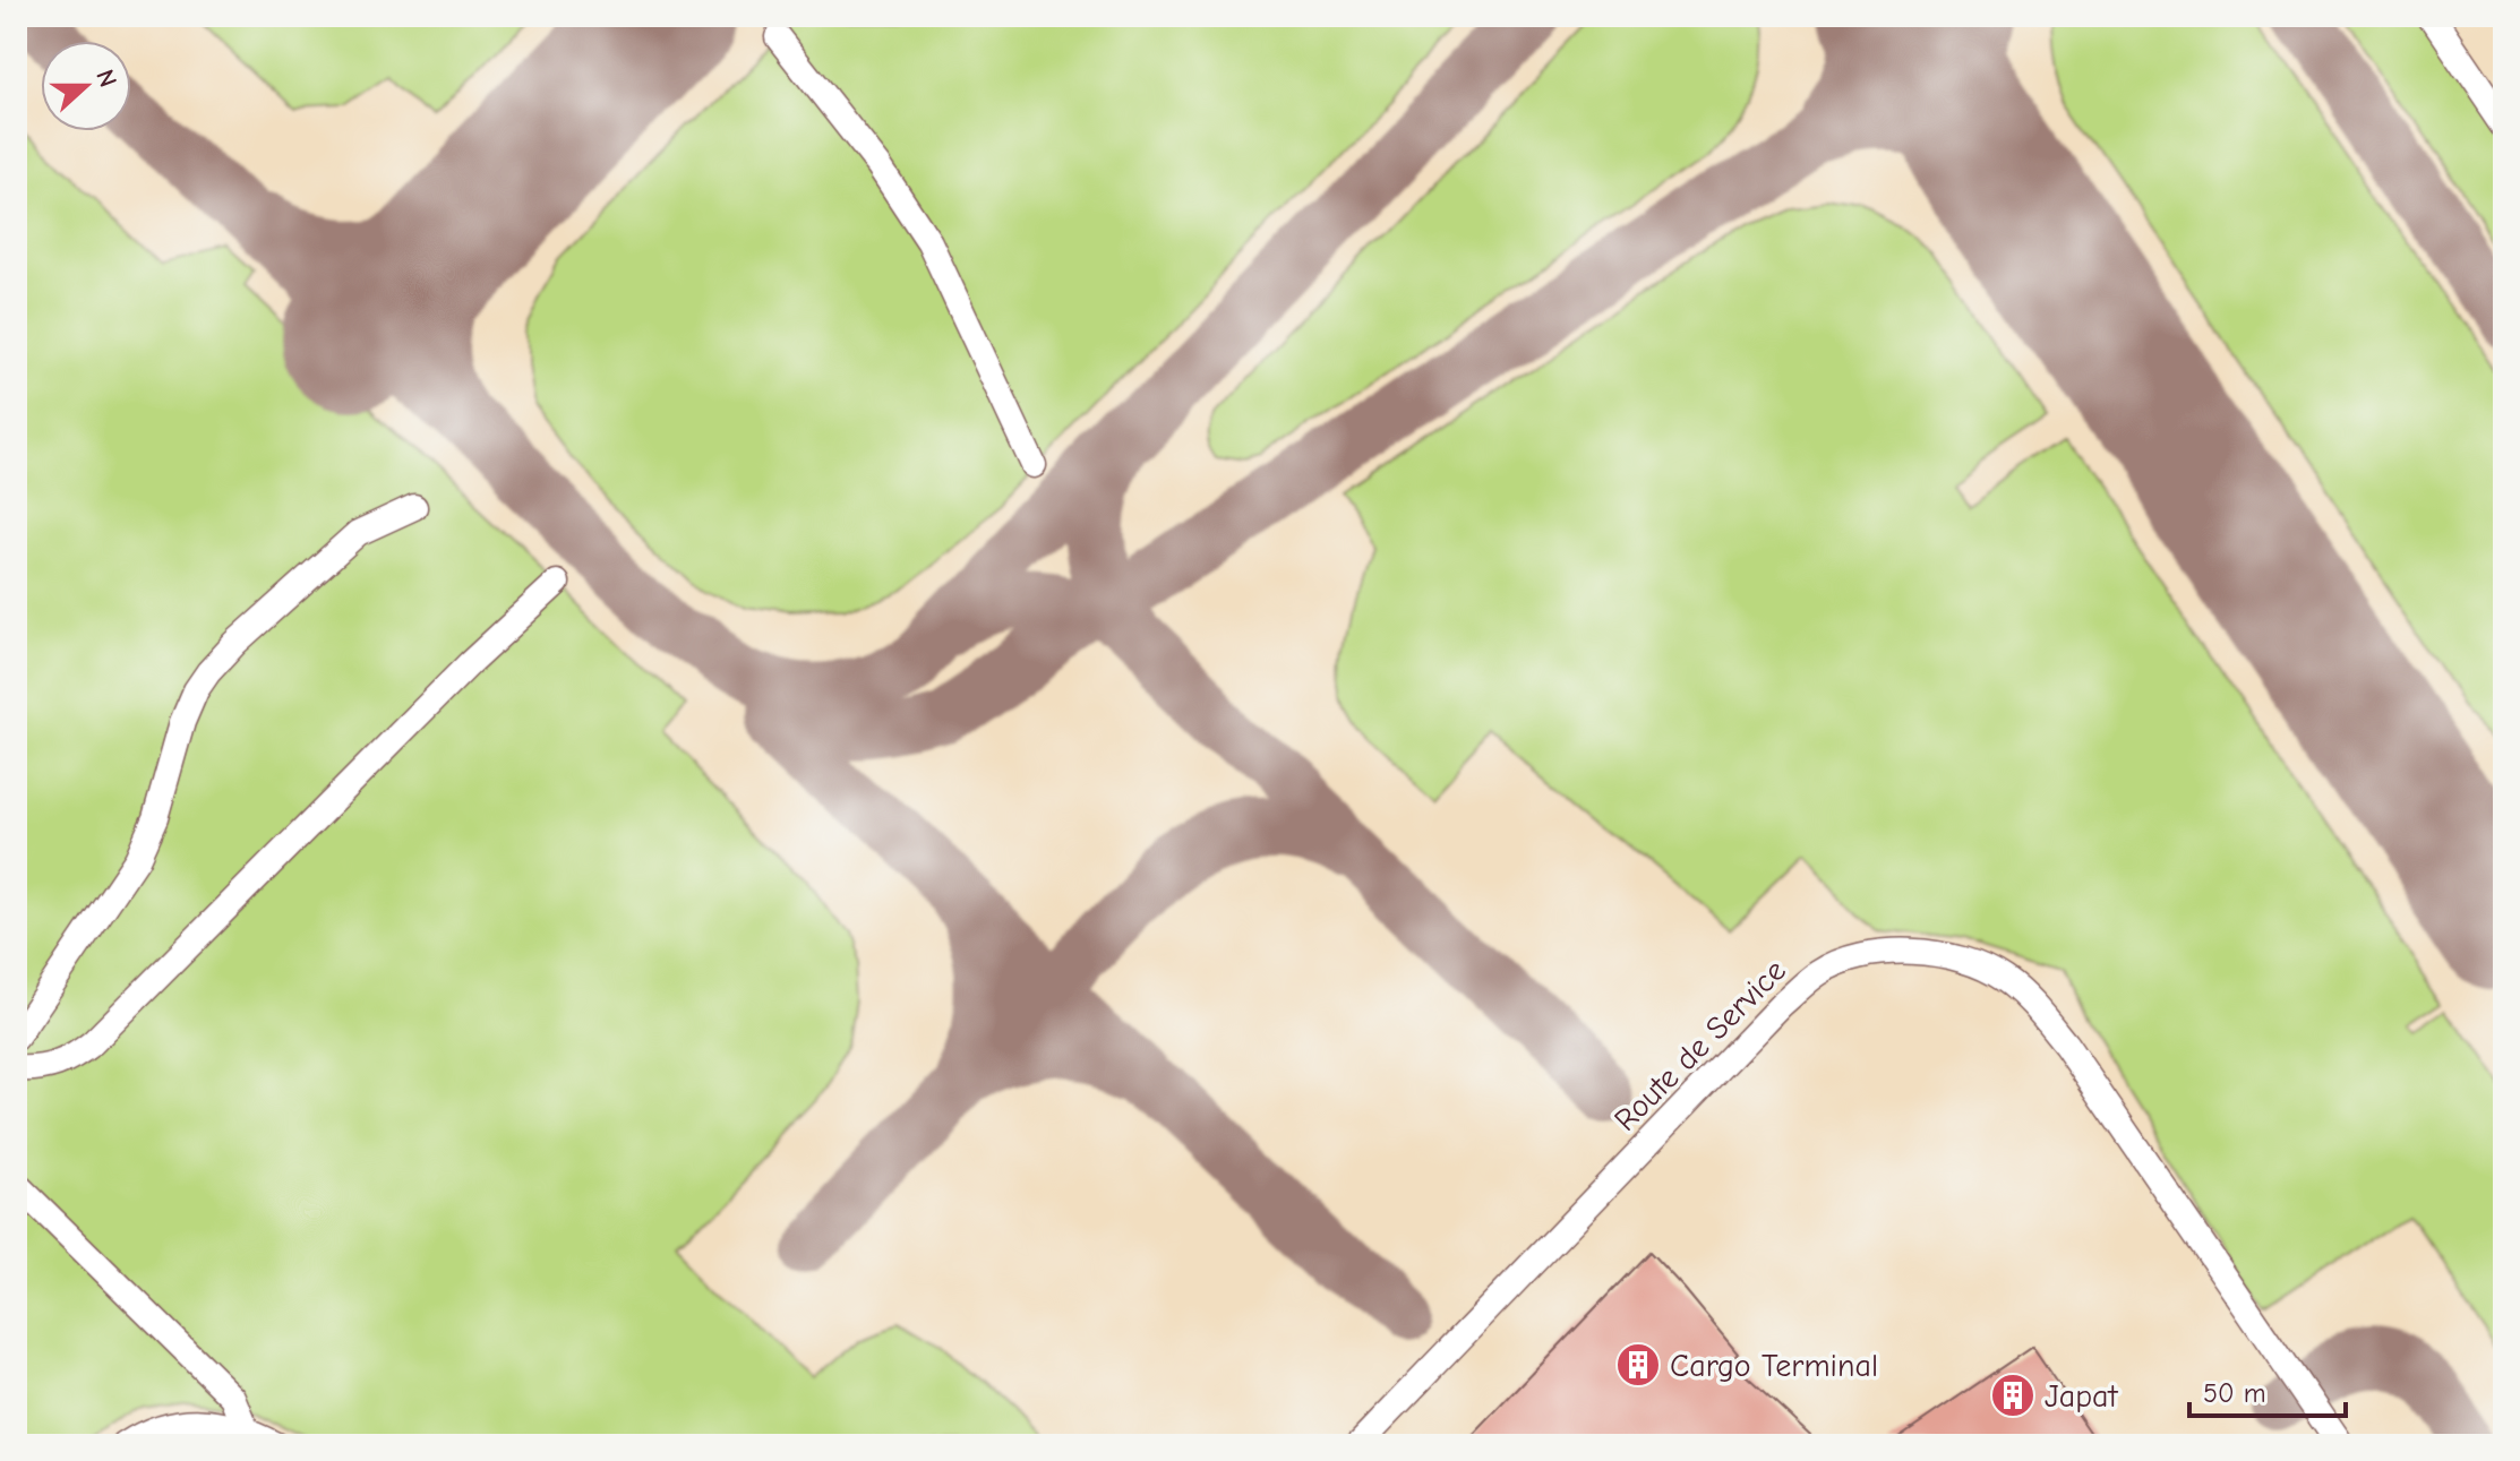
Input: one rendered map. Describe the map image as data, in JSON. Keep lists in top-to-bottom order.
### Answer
{
  "streets": {
    "lane": ["Route de Service"]
  },
  "places": {
    "building": ["Cargo Terminal", "Japat"]
  },
  "scale_bar": "50 m",
  "north": "right"
}
